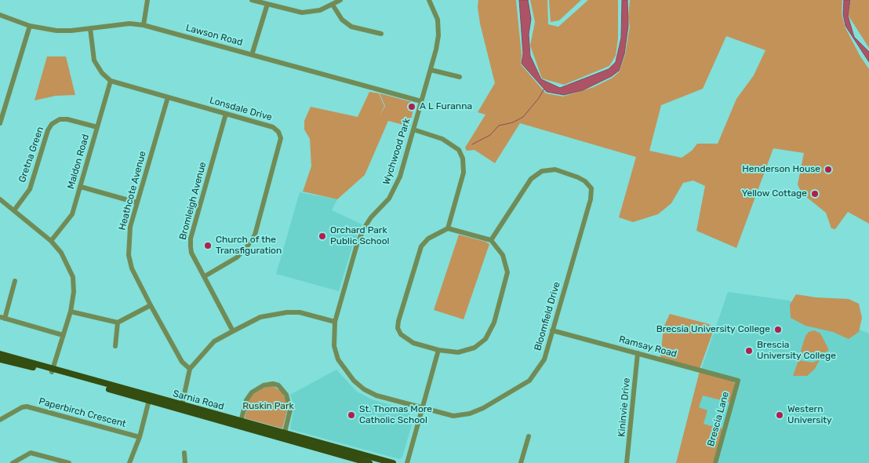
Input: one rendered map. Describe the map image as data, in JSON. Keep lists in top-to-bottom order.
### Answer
{
  "streets": {
    "main road": ["Sarnia Road"],
    "street": [
      "Lawson Road",
      "Lonsdale Drive",
      "Wychwood Park",
      "Gretna Green",
      "Maldon Road",
      "Heathcote Avenue",
      "Bromleigh Avenue",
      "Bloomfield Drive",
      "Ramsay Road",
      "Kininvie Drive",
      "Paperbirch Crescent",
      "Brescia Lane"
    ]
  },
  "crossings": [
    ["Lawson Road", "Wychwood Park"],
    ["Lonsdale Drive", "Maldon Road"],
    ["Lonsdale Drive", "Heathcote Avenue"],
    ["Lonsdale Drive", "Bromleigh Avenue"],
    ["Wychwood Park", "Bloomfield Drive"],
    ["Gretna Green", "Maldon Road"],
    ["Bloomfield Drive", "Ramsay Road"],
    ["Ramsay Road", "Kininvie Drive"],
    ["Ramsay Road", "Brescia Lane"]
  ],
  "parks": ["Ruskin Park"],
  "places": [
    "A L Furanna",
    "Henderson House",
    "Yellow Cottage",
    "Orchard Park Public School",
    "Church of the Transfiguration",
    "Brecsia University College",
    "Brescia University College",
    "St. Thomas More Catholic School",
    "Western University"
  ]
}
